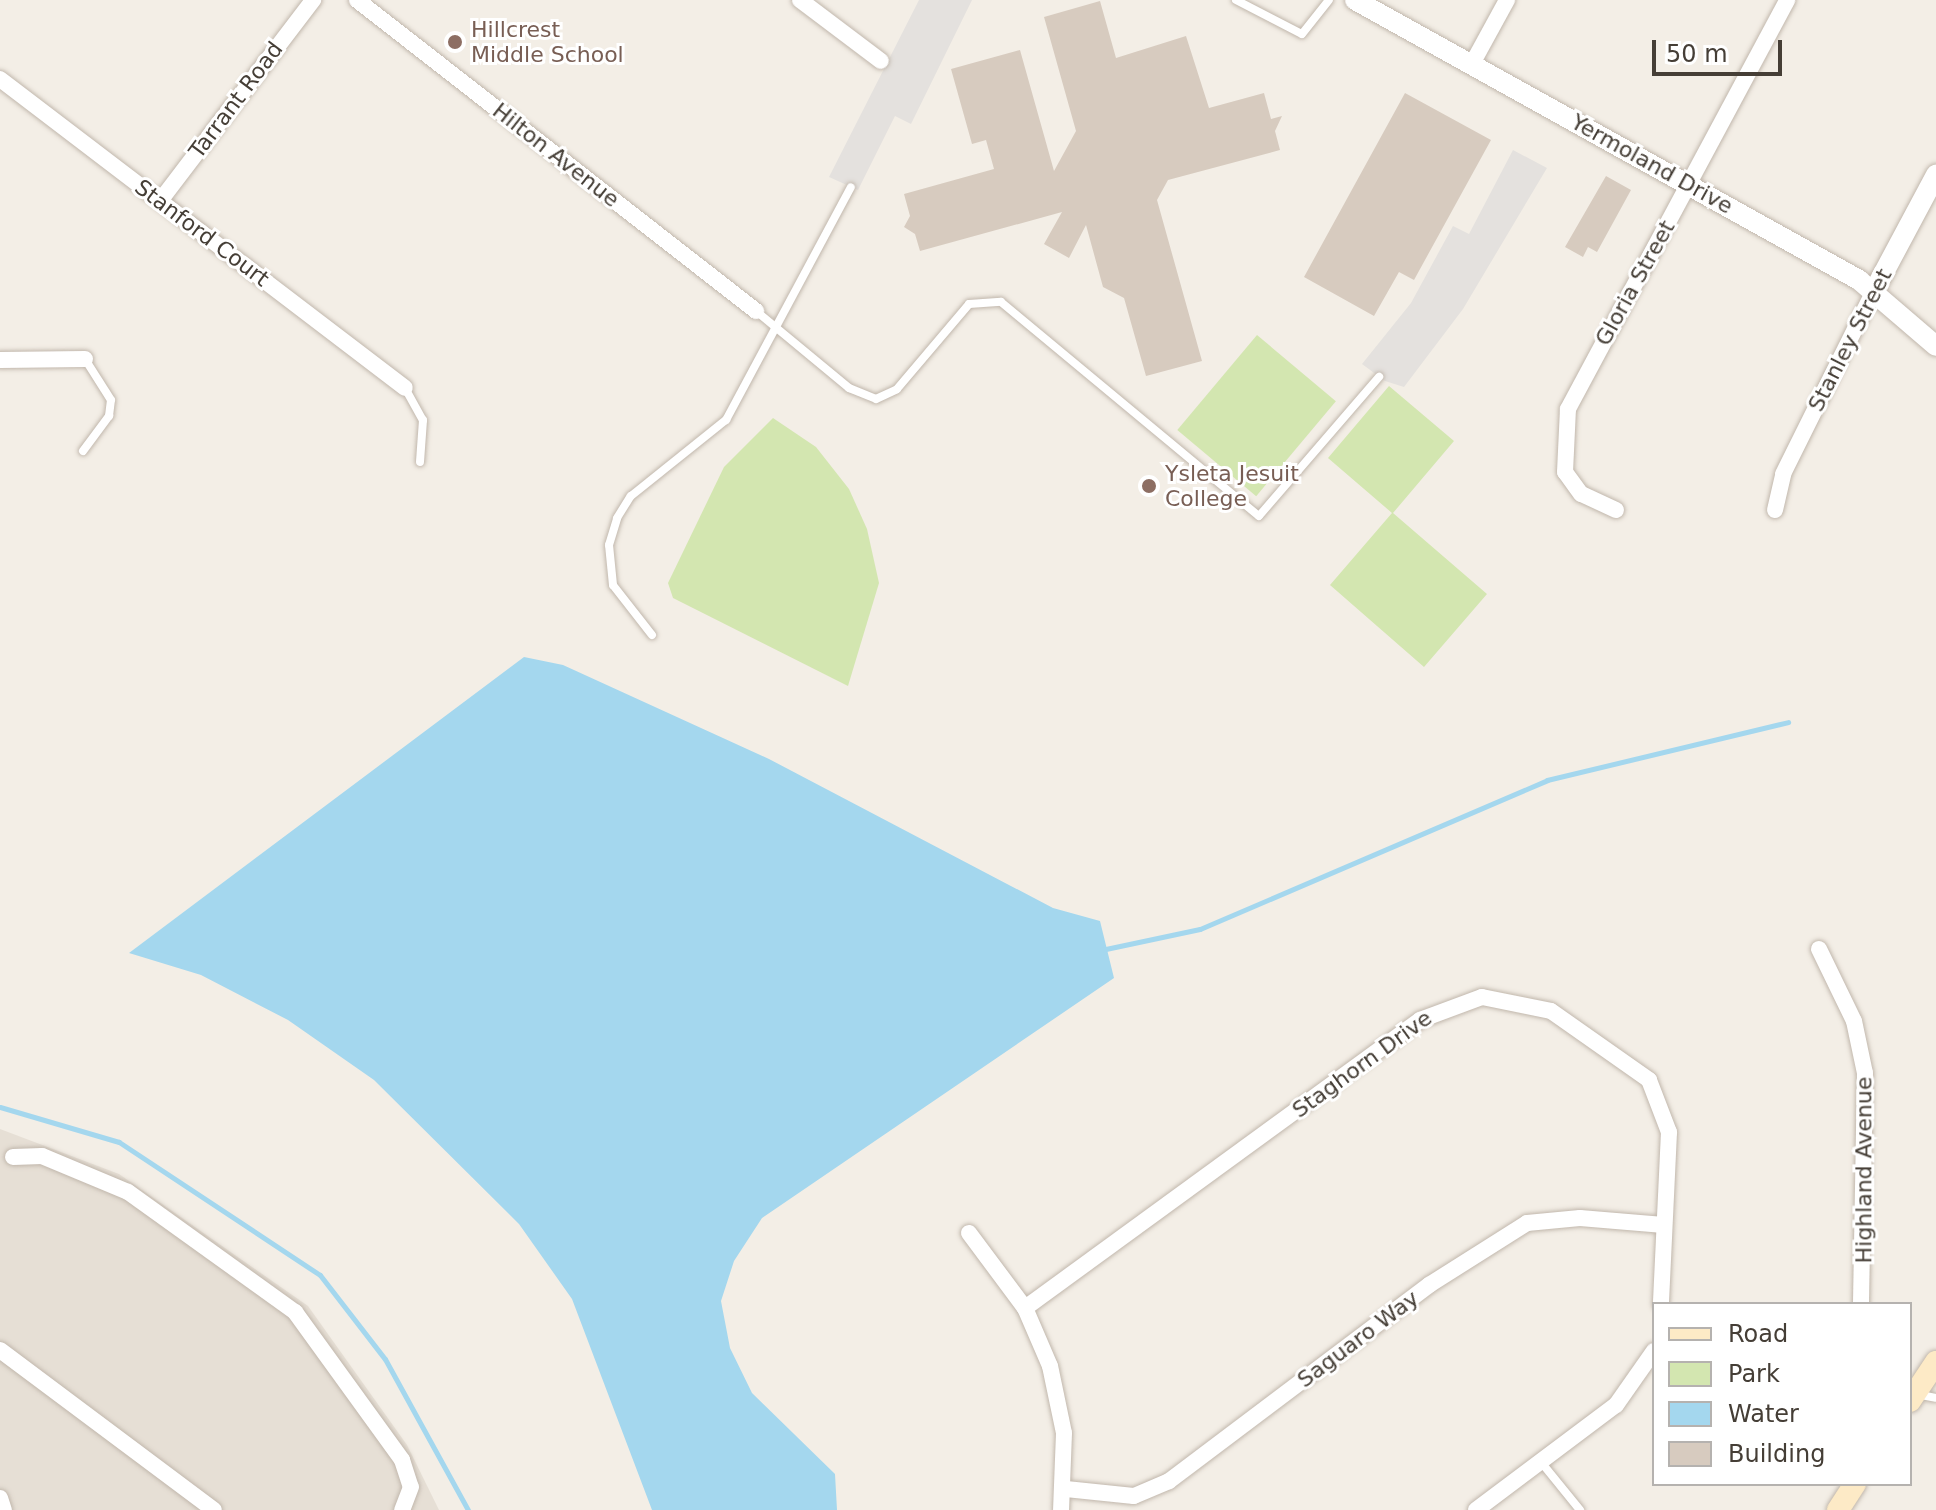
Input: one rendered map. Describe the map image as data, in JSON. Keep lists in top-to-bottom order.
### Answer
{
  "streets": {
    "street": [
      "Tarrant Road",
      "Hilton Avenue",
      "Yermoland Drive",
      "Stanford Court",
      "Gloria Street",
      "Stanley Street",
      "Staghorn Drive",
      "Highland Avenue",
      "Saguaro Way"
    ]
  },
  "crossings": [
    ["Tarrant Road", "Stanford Court"],
    ["Yermoland Drive", "Gloria Street"],
    ["Yermoland Drive", "Stanley Street"],
    ["Staghorn Drive", "Saguaro Way"]
  ],
  "places": ["Hillcrest Middle School", "Ysleta Jesuit College"],
  "legend": [
    "Road",
    "Park",
    "Water",
    "Building"
  ],
  "scale_bar": "50 m"
}
